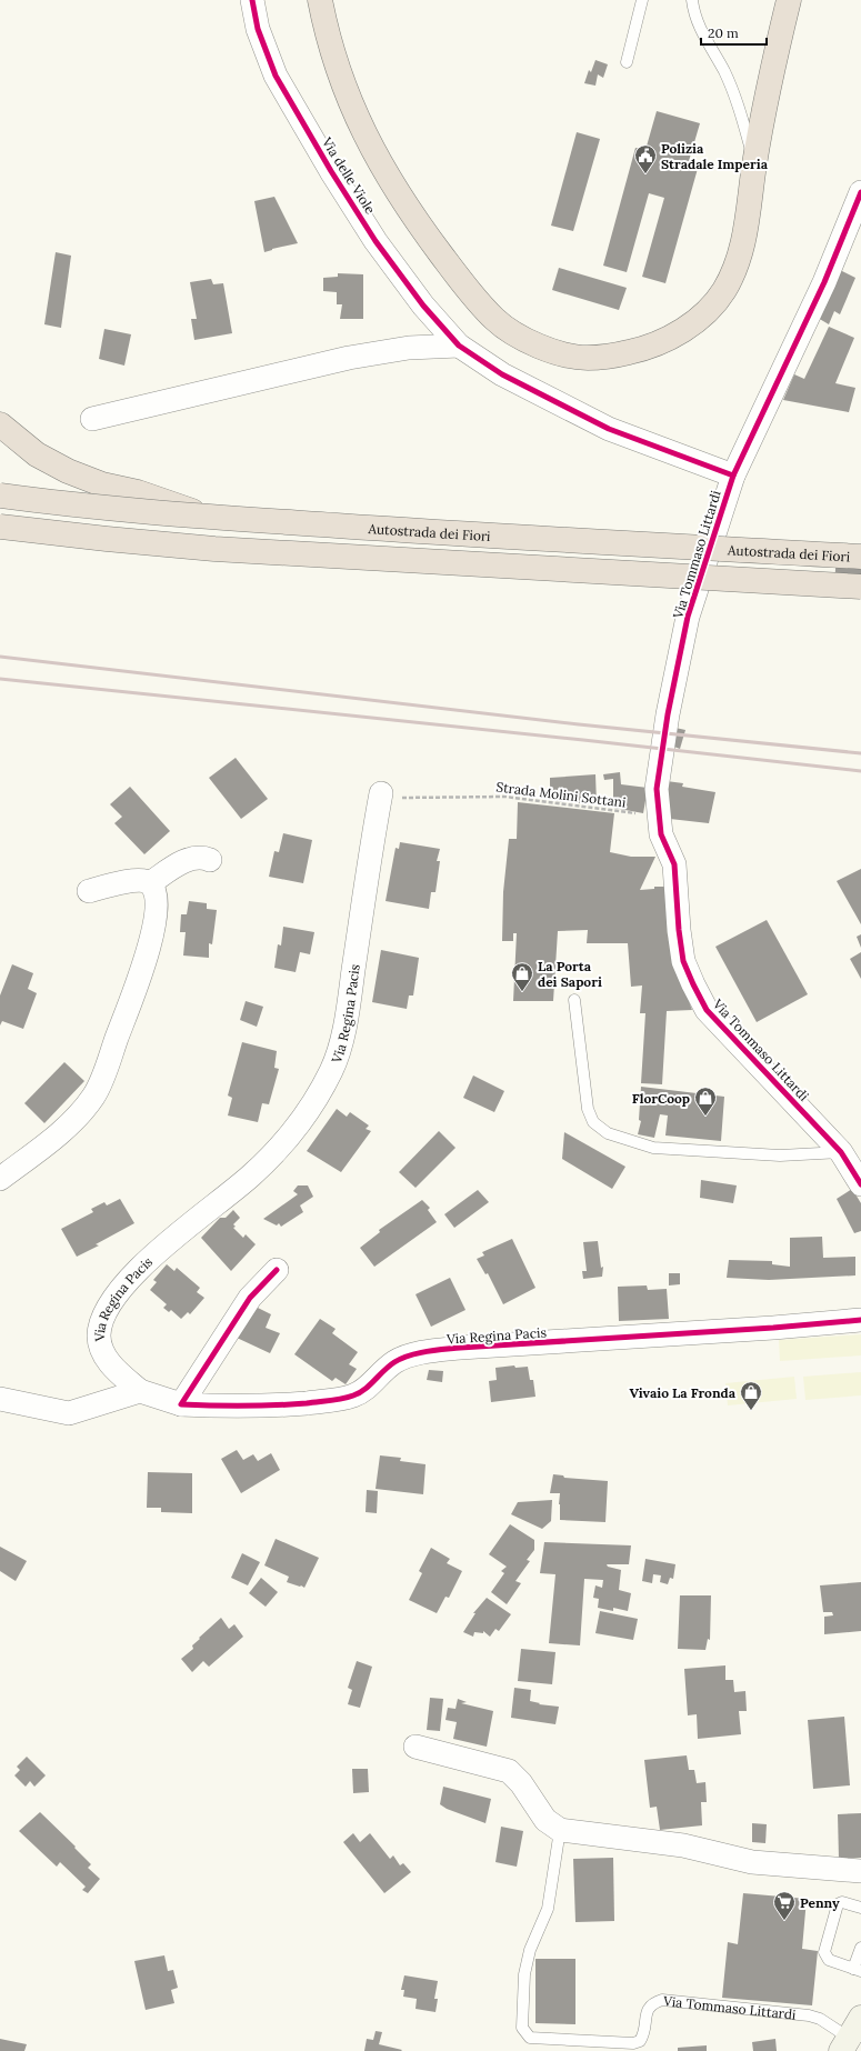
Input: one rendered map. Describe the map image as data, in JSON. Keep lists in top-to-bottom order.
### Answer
{
  "streets": {
    "highway": ["Autostrada dei Fiori"],
    "street": ["Via delle Viole", "Via Tommaso Littardi", "Via Regina Pacis"],
    "path": ["Strada Molini Sottani"]
  },
  "crossings": [
    ["Via Tommaso Littardi", "Strada Molini Sottani"],
    ["Strada Molini Sottani", "Via Regina Pacis"]
  ],
  "places": {
    "public building": ["Polizia Stradale Imperia"],
    "shop": ["La Porta dei Sapori", "FlorCoop", "Vivaio La Fronda"],
    "supermarket": ["Penny"]
  },
  "scale_bar": "20 m"
}
